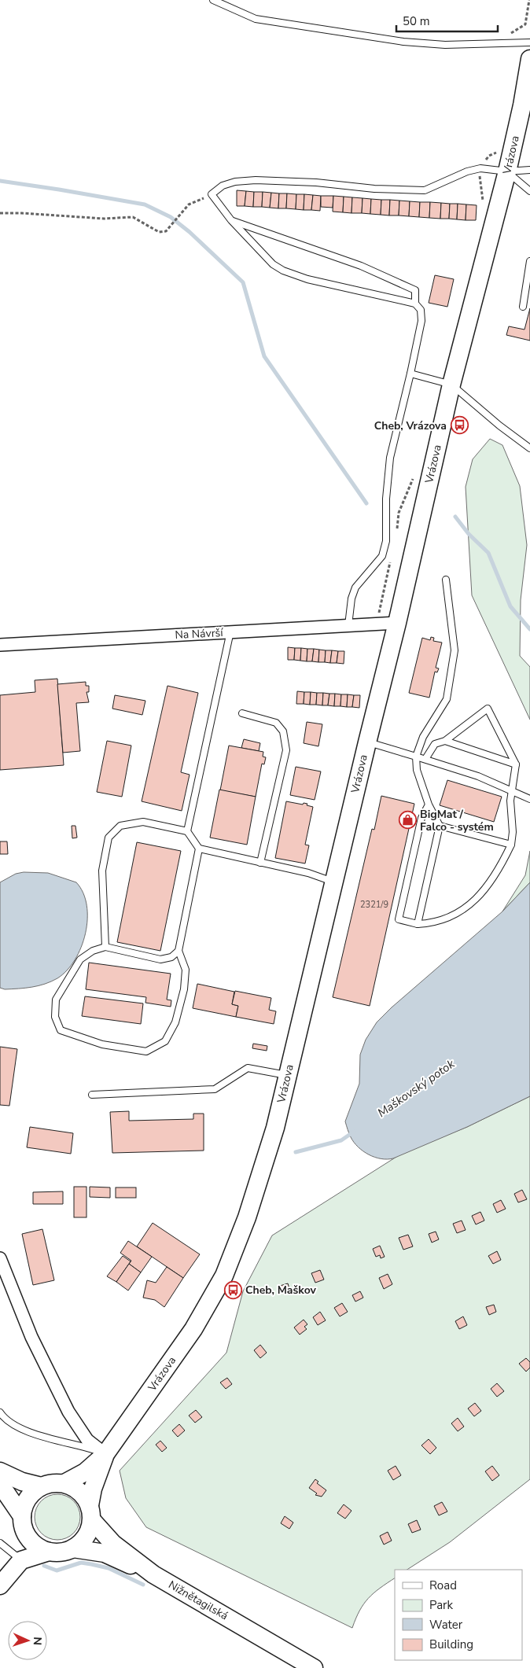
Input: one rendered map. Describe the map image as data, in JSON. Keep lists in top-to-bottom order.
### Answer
{
  "streets": {
    "street": ["Vrázova", "Na Návrší", "Nižnětagilská"]
  },
  "crossings": [
    ["Vrázova", "Na Návrší"],
    ["Vrázova", "Nižnětagilská"]
  ],
  "water": ["Maškovský potok"],
  "places": {
    "bus stop": ["Cheb, Vrázova", "Cheb, Maškov"],
    "shop": ["BigMat / Falco - systém"]
  },
  "house_numbers": ["2321/9"],
  "legend": [
    "Road",
    "Park",
    "Water",
    "Building"
  ],
  "scale_bar": "50 m",
  "north": "right"
}
